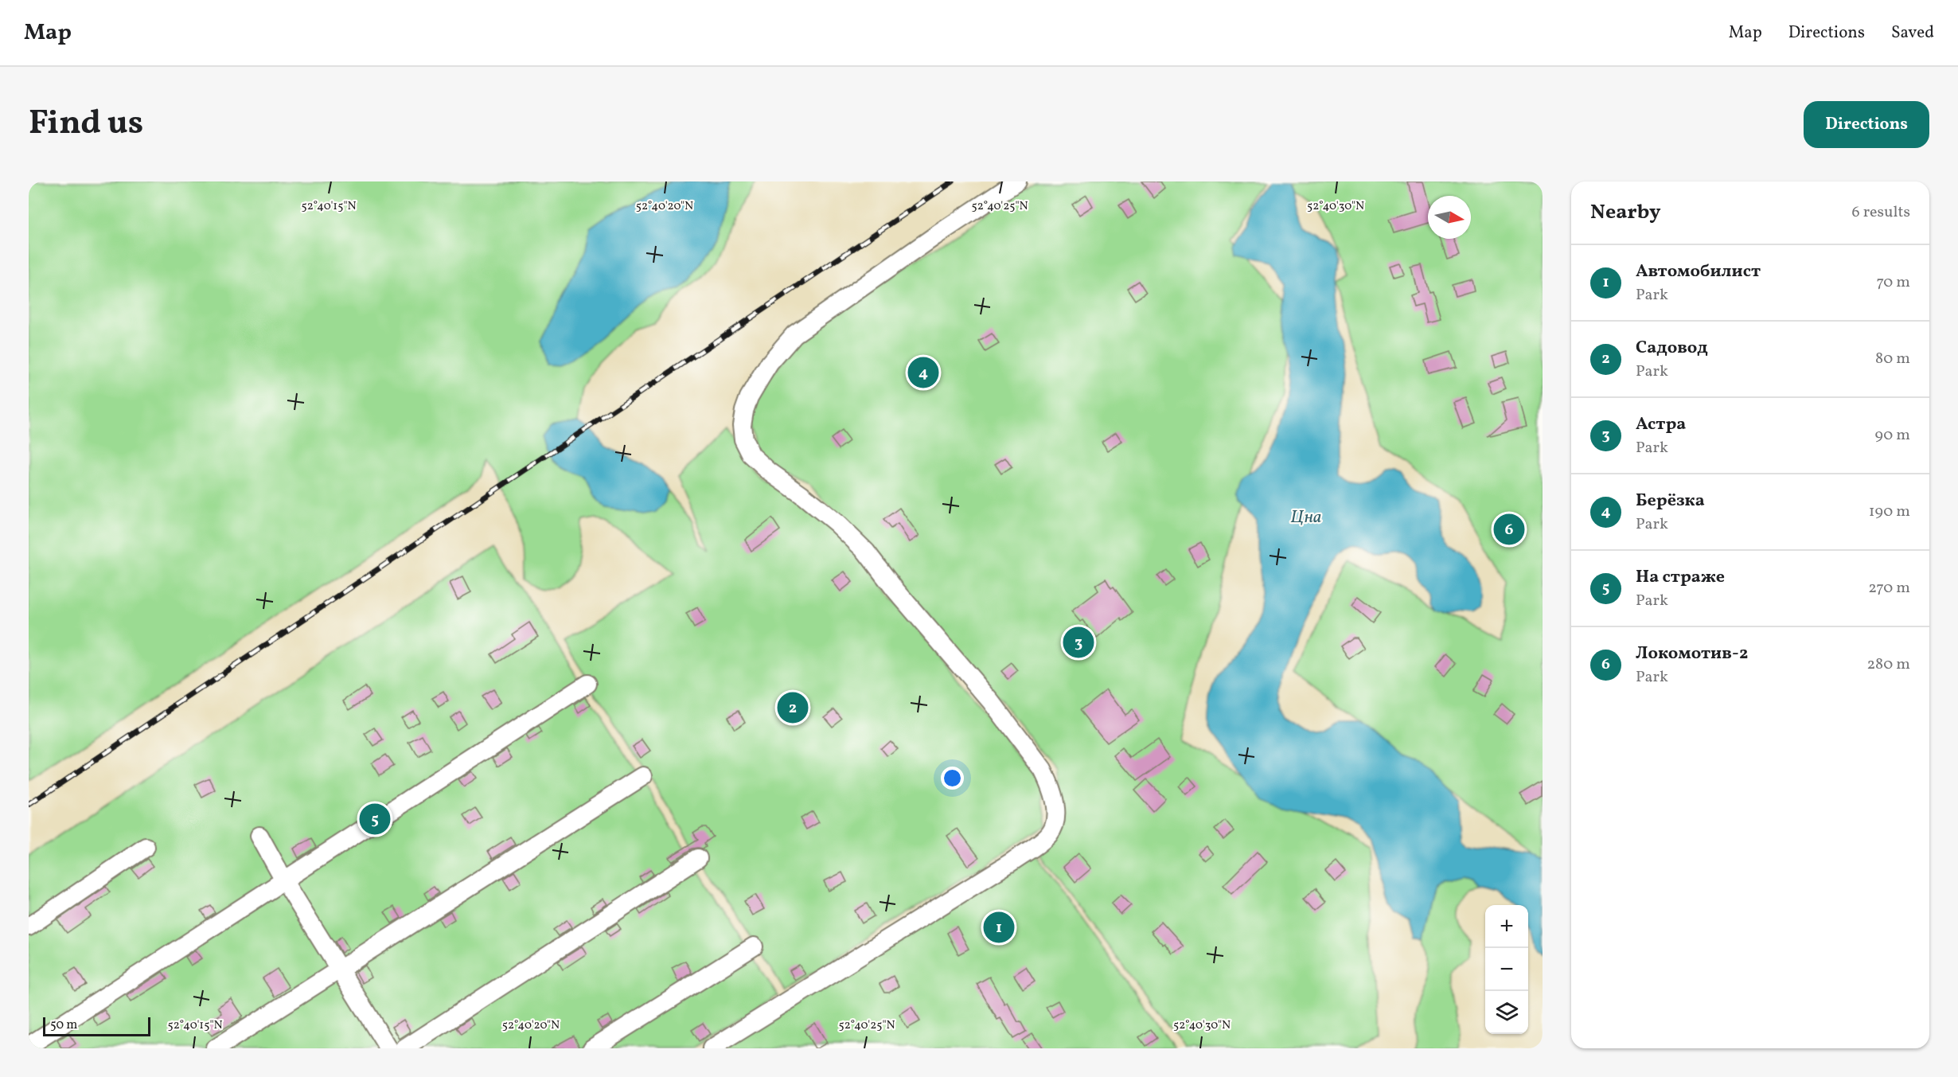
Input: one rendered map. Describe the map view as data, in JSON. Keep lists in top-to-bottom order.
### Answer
{
  "water": ["Цна"],
  "scale_bar": "50 m",
  "north": "right",
  "page": {
    "header": "Map",
    "nav": ["Map", "Directions", "Saved"],
    "title": "Find us",
    "buttons": "Directions",
    "heading": ["Nearby", "6 results"],
    "list": [
      {
        "mark": "1",
        "name": "Автомобилист",
        "note": "Park",
        "value": "70 m"
      },
      {
        "mark": "2",
        "name": "Садовод",
        "note": "Park",
        "value": "80 m"
      },
      {
        "mark": "3",
        "name": "Астра",
        "note": "Park",
        "value": "90 m"
      },
      {
        "mark": "4",
        "name": "Берёзка",
        "note": "Park",
        "value": "190 m"
      },
      {
        "mark": "5",
        "name": "На страже",
        "note": "Park",
        "value": "270 m"
      },
      {
        "mark": "6",
        "name": "Локомотив-2",
        "note": "Park",
        "value": "280 m"
      }
    ],
    "pins": [
      "4",
      "6",
      "3",
      "2",
      "5",
      "1"
    ],
    "map_buttons": ["+", "−"],
    "scale": "50 m"
  },
  "coordinates": [
    "52°40'15\"N",
    "52°40'20\"N",
    "52°40'25\"N",
    "52°40'30\"N"
  ]
}
